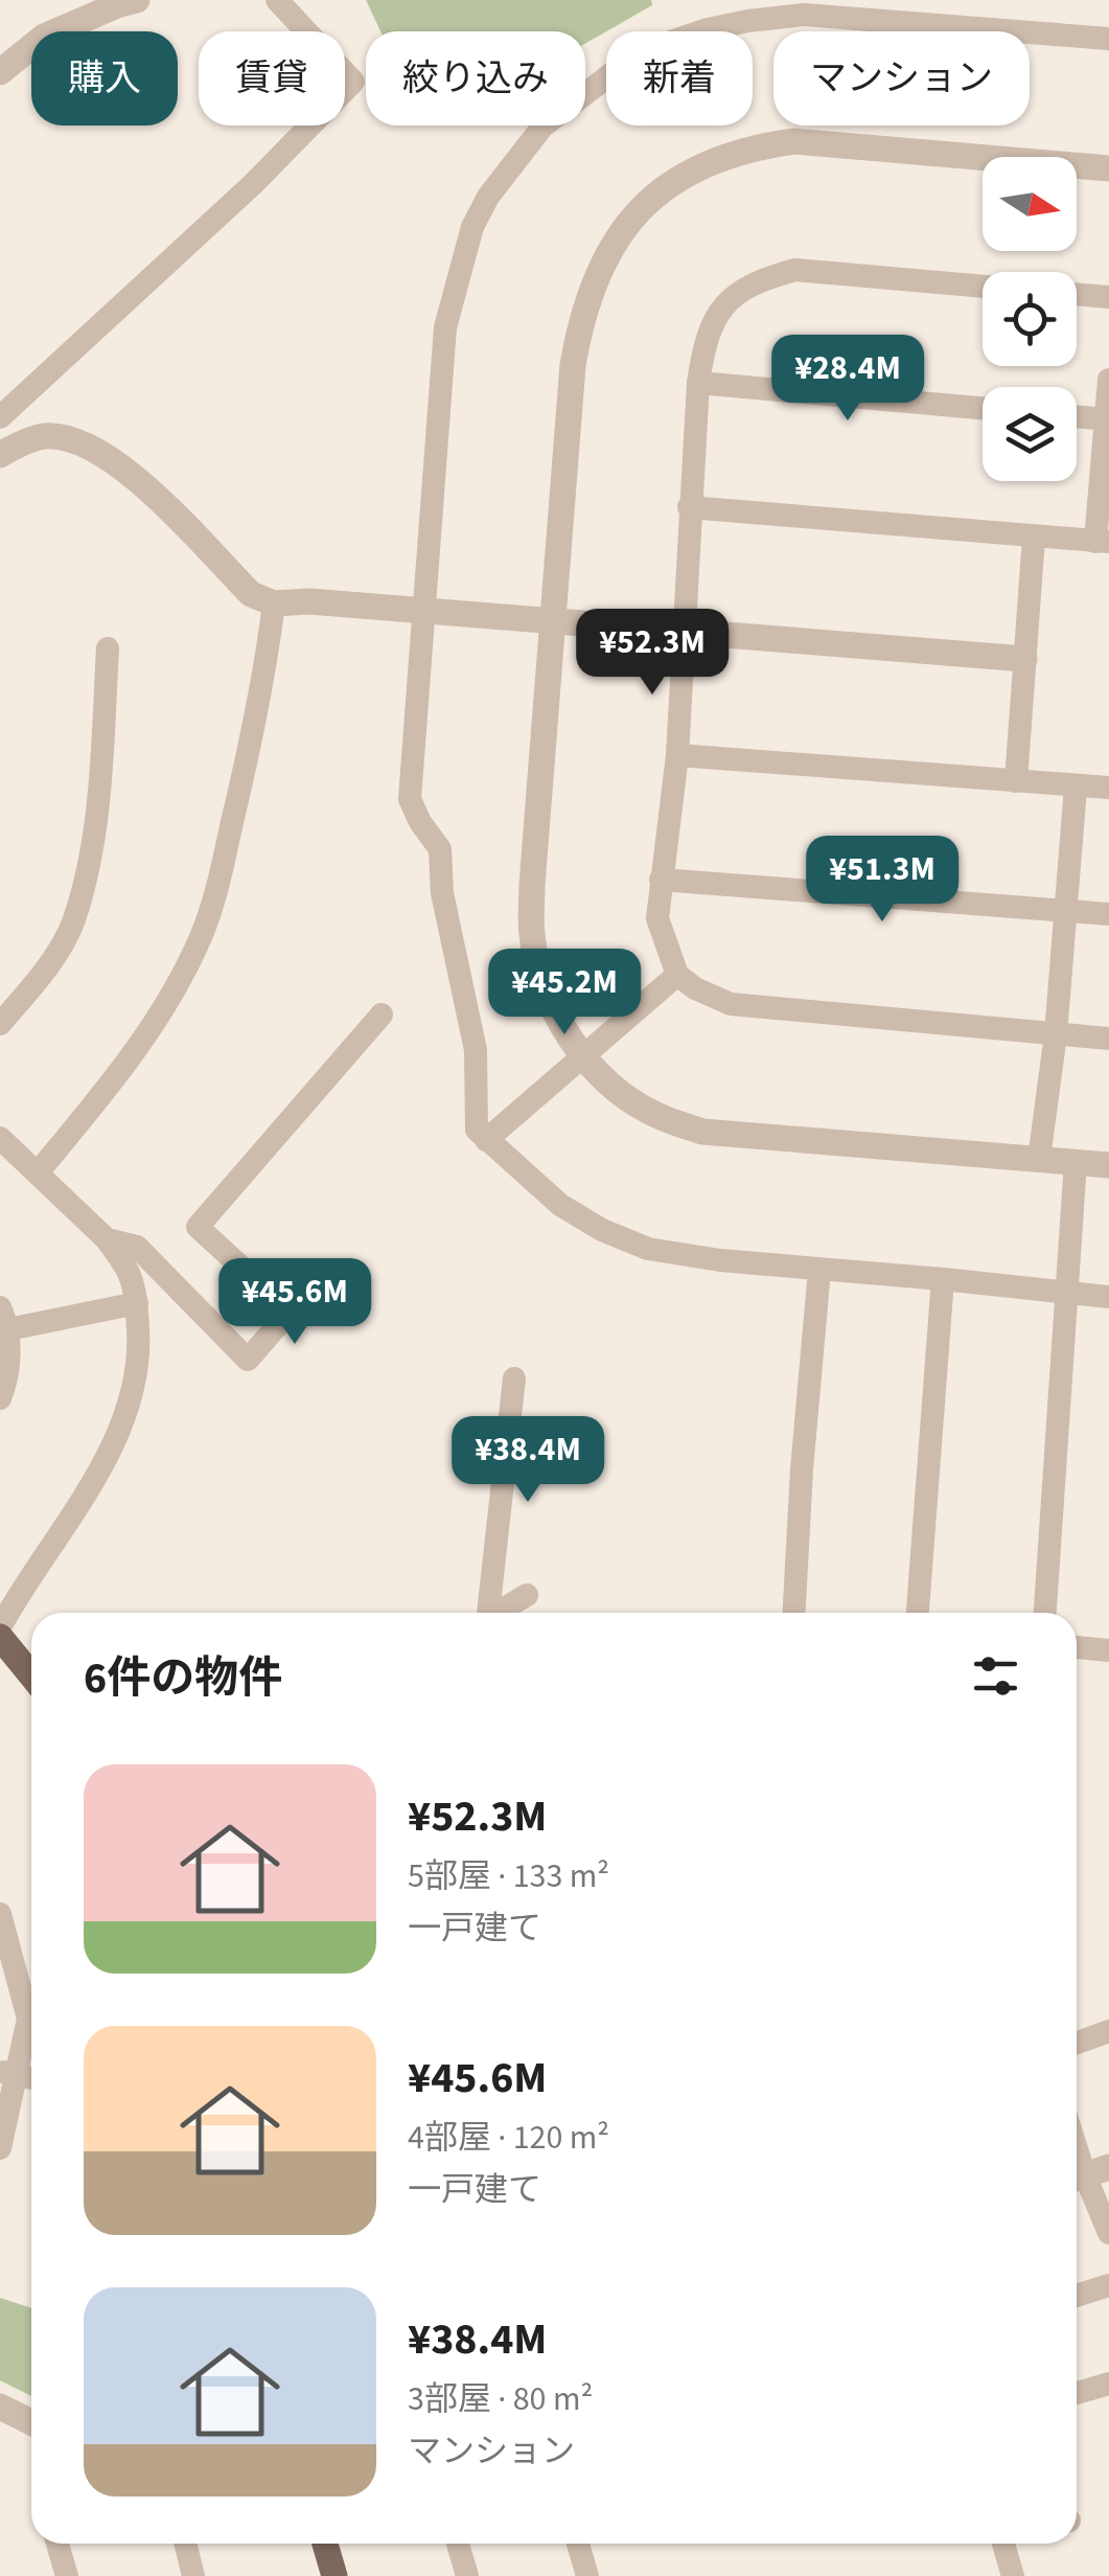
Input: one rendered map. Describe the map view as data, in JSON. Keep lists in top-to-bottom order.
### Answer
{
  "north": "right",
  "page": {
    "chip": [
      "購入",
      "賃貸",
      "絞り込み",
      "新着",
      "マンション"
    ],
    "price": [
      "¥28.4M",
      "¥52.3M",
      "¥51.3M",
      "¥45.2M",
      "¥45.6M",
      "¥38.4M"
    ],
    "heading": "6件の物件",
    "list": [
      {
        "name": "¥52.3M",
        "note": "5部屋 · 133 m² · 一戸建て"
      },
      {
        "name": "¥45.6M",
        "note": "4部屋 · 120 m² · 一戸建て"
      },
      {
        "name": "¥38.4M",
        "note": "3部屋 · 80 m² · マンション"
      }
    ]
  }
}
